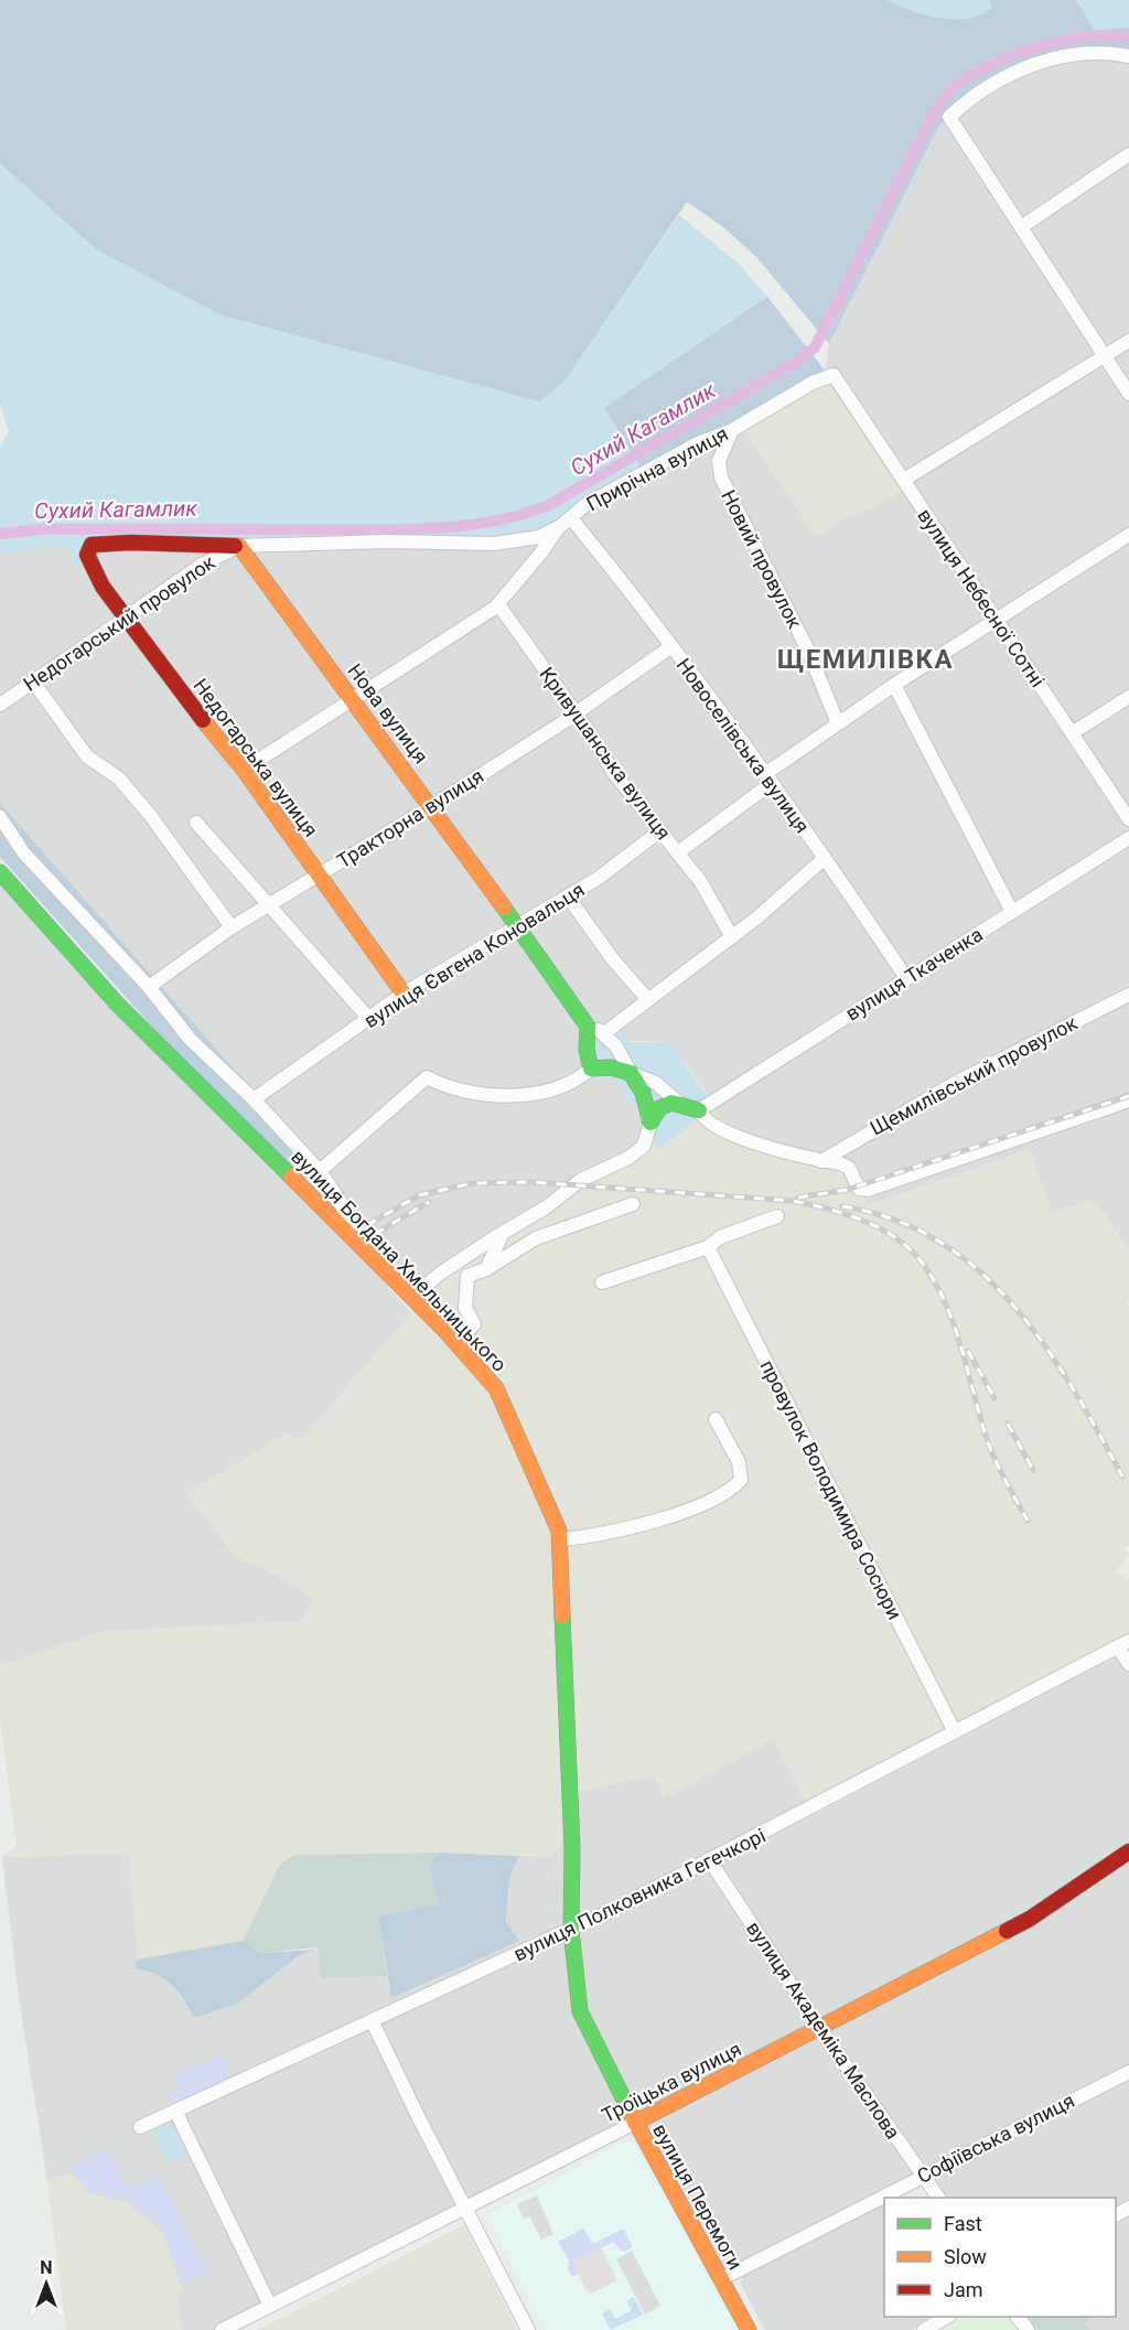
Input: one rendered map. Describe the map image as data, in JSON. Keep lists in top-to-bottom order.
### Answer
{
  "streets": {
    "main road": [
      "Нова вулиця",
      "Недогарська вулиця",
      "вулиця Богдана Хмельницького",
      "Троїцька вулиця",
      "вулиця Перемоги"
    ],
    "street": [
      "Прирічна вулиця",
      "Новий провулок",
      "вулиця Небесної Сотні",
      "Недогарський провулок",
      "Новоселівська вулиця",
      "Кривушанська вулиця",
      "Тракторна вулиця",
      "вулиця Євгена Коновальця",
      "вулиця Ткаченка",
      "Щемилівський провулок",
      "провулок Володимира Сосюри",
      "вулиця Полковника Гегечкорі",
      "вулиця Академіка Маслова",
      "Софіївська вулиця"
    ]
  },
  "crossings": [
    ["Прирічна вулиця", "Новий провулок"],
    ["Прирічна вулиця", "вулиця Небесної Сотні"],
    ["Прирічна вулиця", "Нова вулиця"],
    ["Прирічна вулиця", "Новоселівська вулиця"],
    ["Прирічна вулиця", "Кривушанська вулиця"],
    ["Прирічна вулиця", "Недогарська вулиця"],
    ["Недогарський провулок", "Нова вулиця"],
    ["Недогарський провулок", "Недогарська вулиця"],
    ["Нова вулиця", "Недогарська вулиця"],
    ["Нова вулиця", "Тракторна вулиця"],
    ["Нова вулиця", "вулиця Євгена Коновальця"],
    ["Новоселівська вулиця", "Тракторна вулиця"],
    ["Новоселівська вулиця", "вулиця Ткаченка"],
    ["Кривушанська вулиця", "Тракторна вулиця"],
    ["Кривушанська вулиця", "вулиця Євгена Коновальця"],
    ["Недогарська вулиця", "Тракторна вулиця"],
    ["Недогарська вулиця", "вулиця Євгена Коновальця"],
    ["вулиця Богдана Хмельницького", "вулиця Полковника Гегечкорі"],
    ["вулиця Богдана Хмельницького", "вулиця Перемоги"],
    ["провулок Володимира Сосюри", "вулиця Полковника Гегечкорі"],
    ["вулиця Полковника Гегечкорі", "вулиця Академіка Маслова"],
    ["вулиця Полковника Гегечкорі", "вулиця Перемоги"],
    ["вулиця Академіка Маслова", "Троїцька вулиця"],
    ["вулиця Академіка Маслова", "Софіївська вулиця"],
    ["Троїцька вулиця", "вулиця Перемоги"],
    ["Софіївська вулиця", "вулиця Перемоги"]
  ],
  "districts": ["ЩЕМИЛІВКА"],
  "water": ["Сухий Кагамлик"],
  "legend": ["Fast", "Slow", "Jam"],
  "north": "top"
}
